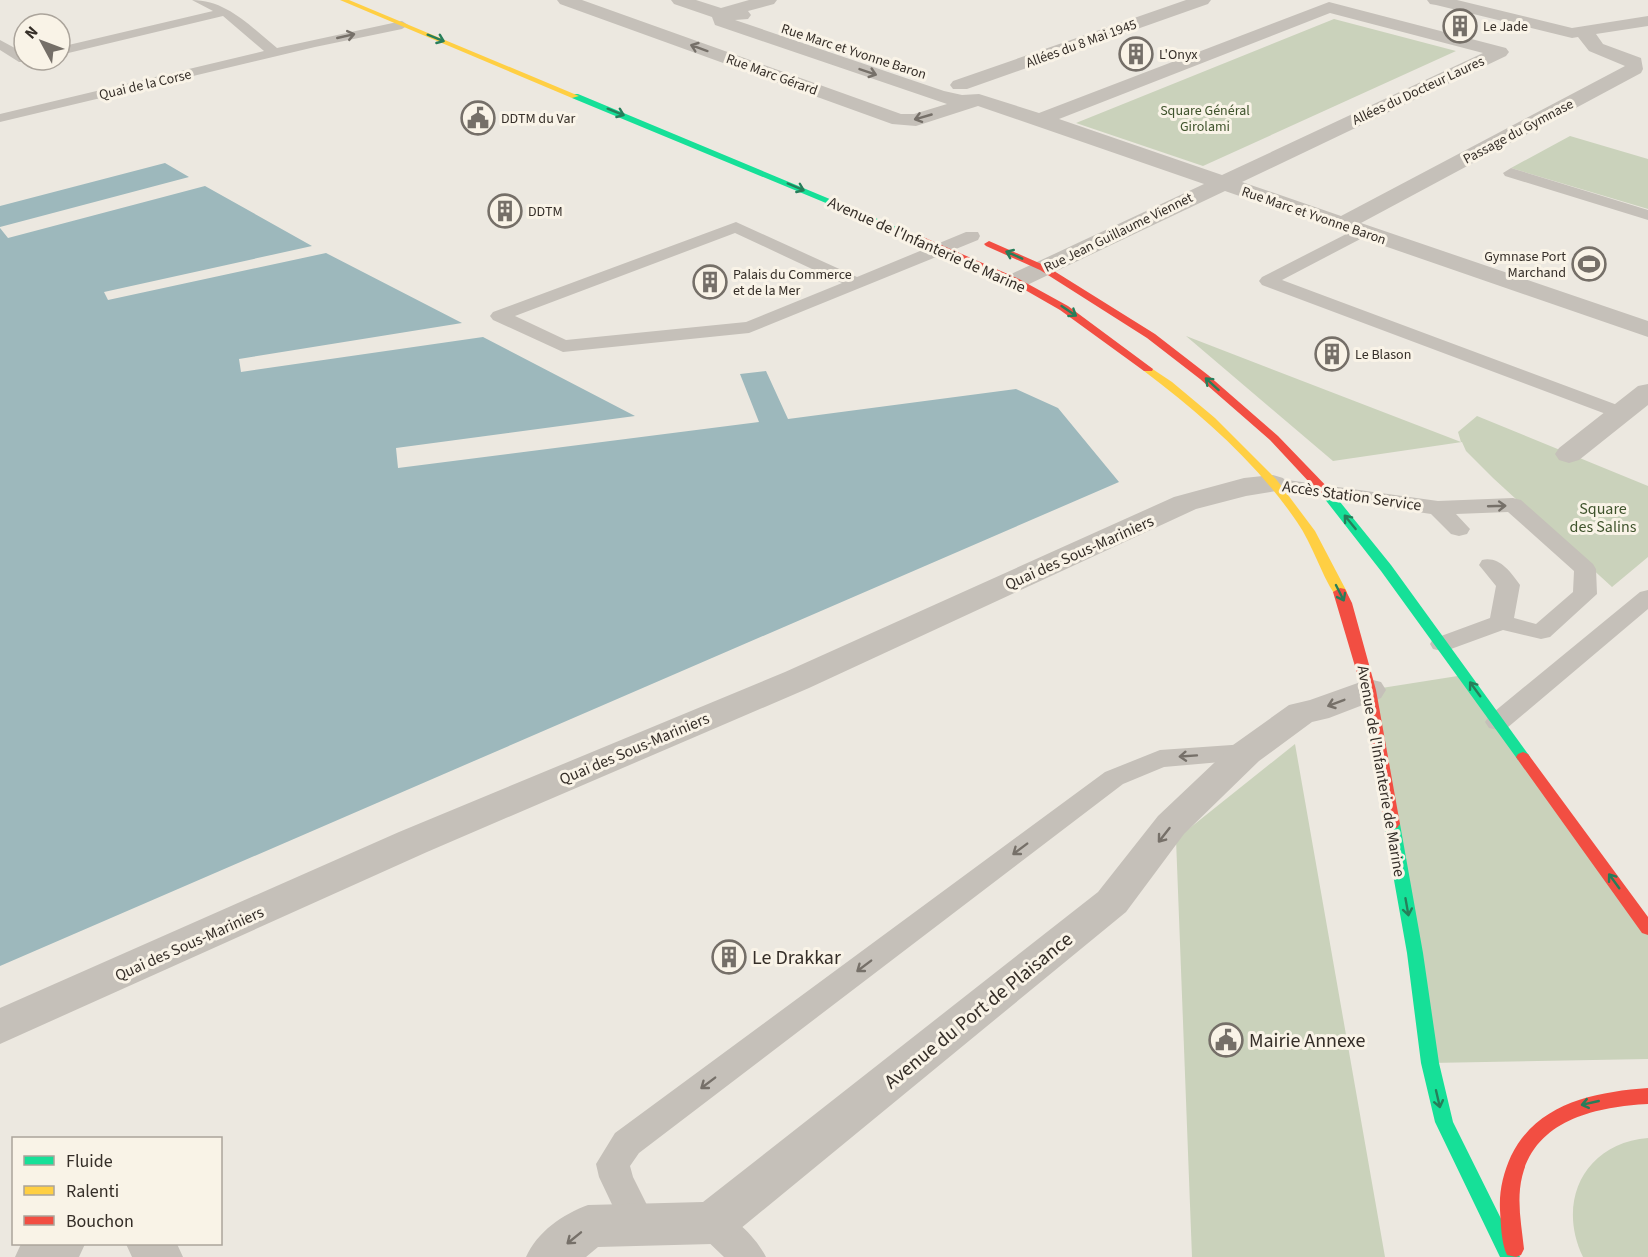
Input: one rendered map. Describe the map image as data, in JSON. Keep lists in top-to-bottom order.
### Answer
{
  "streets": {
    "main road": ["Avenue de l'Infanterie de Marine"],
    "street": [
      "Allées du 8 Mai 1945",
      "Rue Marc et Yvonne Baron",
      "Rue Marc Gérard",
      "Allées du Docteur Laures",
      "Passage du Gymnase",
      "Rue Jean Guillaume Viennet",
      "Quai des Sous-Mariniers",
      "Avenue du Port de Plaisance"
    ],
    "lane": ["Quai de la Corse", "Accès Station Service"]
  },
  "crossings": [
    ["Allées du 8 Mai 1945", "Rue Marc et Yvonne Baron"],
    ["Rue Marc et Yvonne Baron", "Rue Marc Gérard"],
    ["Rue Marc et Yvonne Baron", "Allées du Docteur Laures"],
    ["Rue Marc et Yvonne Baron", "Passage du Gymnase"],
    ["Rue Marc et Yvonne Baron", "Rue Jean Guillaume Viennet"],
    ["Quai de la Corse", "Avenue de l'Infanterie de Marine"],
    ["Allées du Docteur Laures", "Rue Jean Guillaume Viennet"],
    ["Rue Jean Guillaume Viennet", "Avenue de l'Infanterie de Marine"],
    ["Avenue de l'Infanterie de Marine", "Accès Station Service"],
    ["Avenue de l'Infanterie de Marine", "Quai des Sous-Mariniers"],
    ["Avenue de l'Infanterie de Marine", "Avenue du Port de Plaisance"],
    ["Accès Station Service", "Quai des Sous-Mariniers"]
  ],
  "one_way": ["Rue Marc Gérard", "Avenue du Port de Plaisance"],
  "parks": ["Square Général Girolami", "Square des Salins"],
  "places": {
    "building": [
      "Le Jade",
      "L'Onyx",
      "DDTM",
      "Palais du Commerce et de la Mer",
      "Le Blason",
      "Le Drakkar"
    ],
    "public building": ["DDTM du Var", "Mairie Annexe"],
    "sports": ["Gymnase Port Marchand"]
  },
  "legend": ["Fluide", "Ralenti", "Bouchon"],
  "north": "top left"
}
